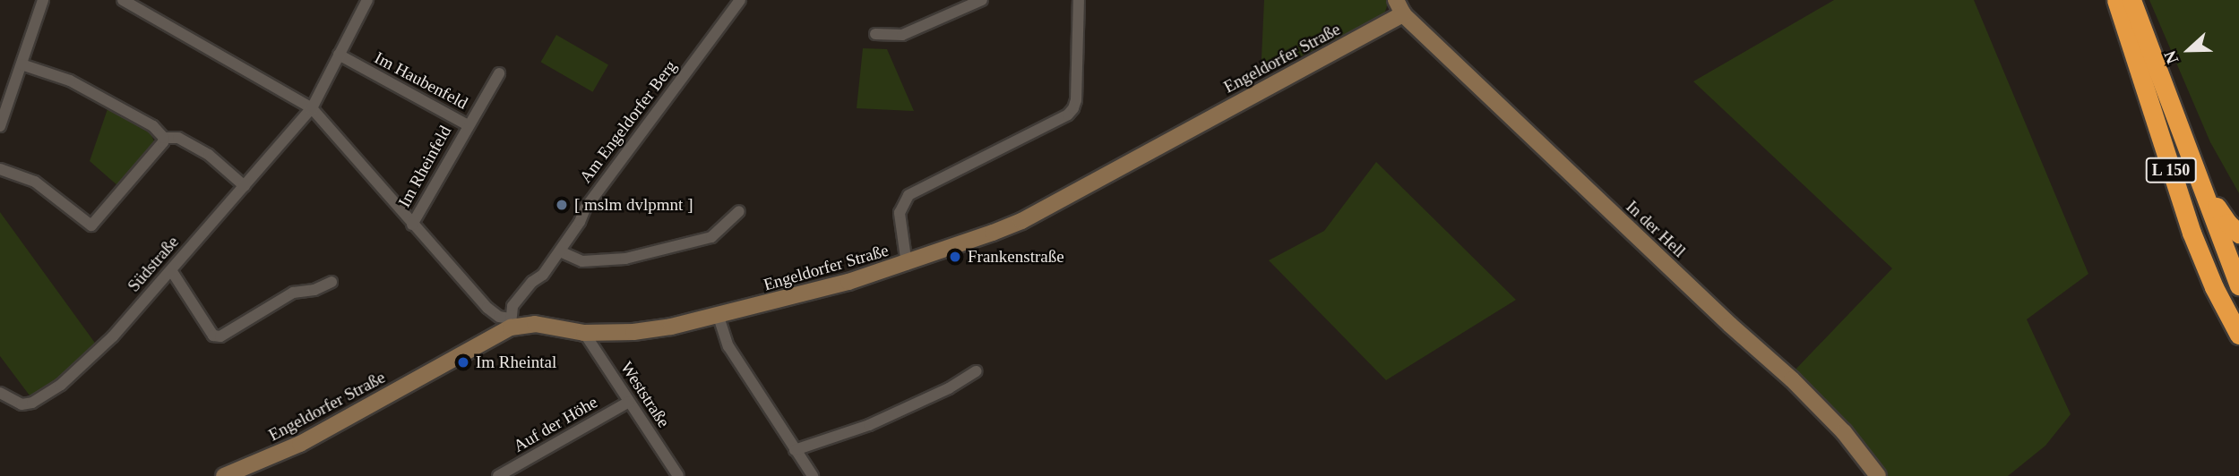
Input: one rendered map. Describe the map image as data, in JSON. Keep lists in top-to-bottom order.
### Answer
{
  "streets": {
    "highway": ["L 150"],
    "street": [
      "Engeldorfer Straße",
      "Im Haubenfeld",
      "Am Engeldorfer Berg",
      "Im Rheinfeld",
      "In der Hell",
      "Südstraße",
      "Weststraße",
      "Auf der Höhe"
    ]
  },
  "crossings": [
    ["Engeldorfer Straße", "Am Engeldorfer Berg"],
    ["Engeldorfer Straße", "In der Hell"],
    ["Engeldorfer Straße", "Weststraße"],
    ["Im Haubenfeld", "Im Rheinfeld"],
    ["Weststraße", "Auf der Höhe"]
  ],
  "places": ["[ mslm dvlpmnt ]", "Frankenstraße", "Im Rheintal"],
  "north": "left"
}
